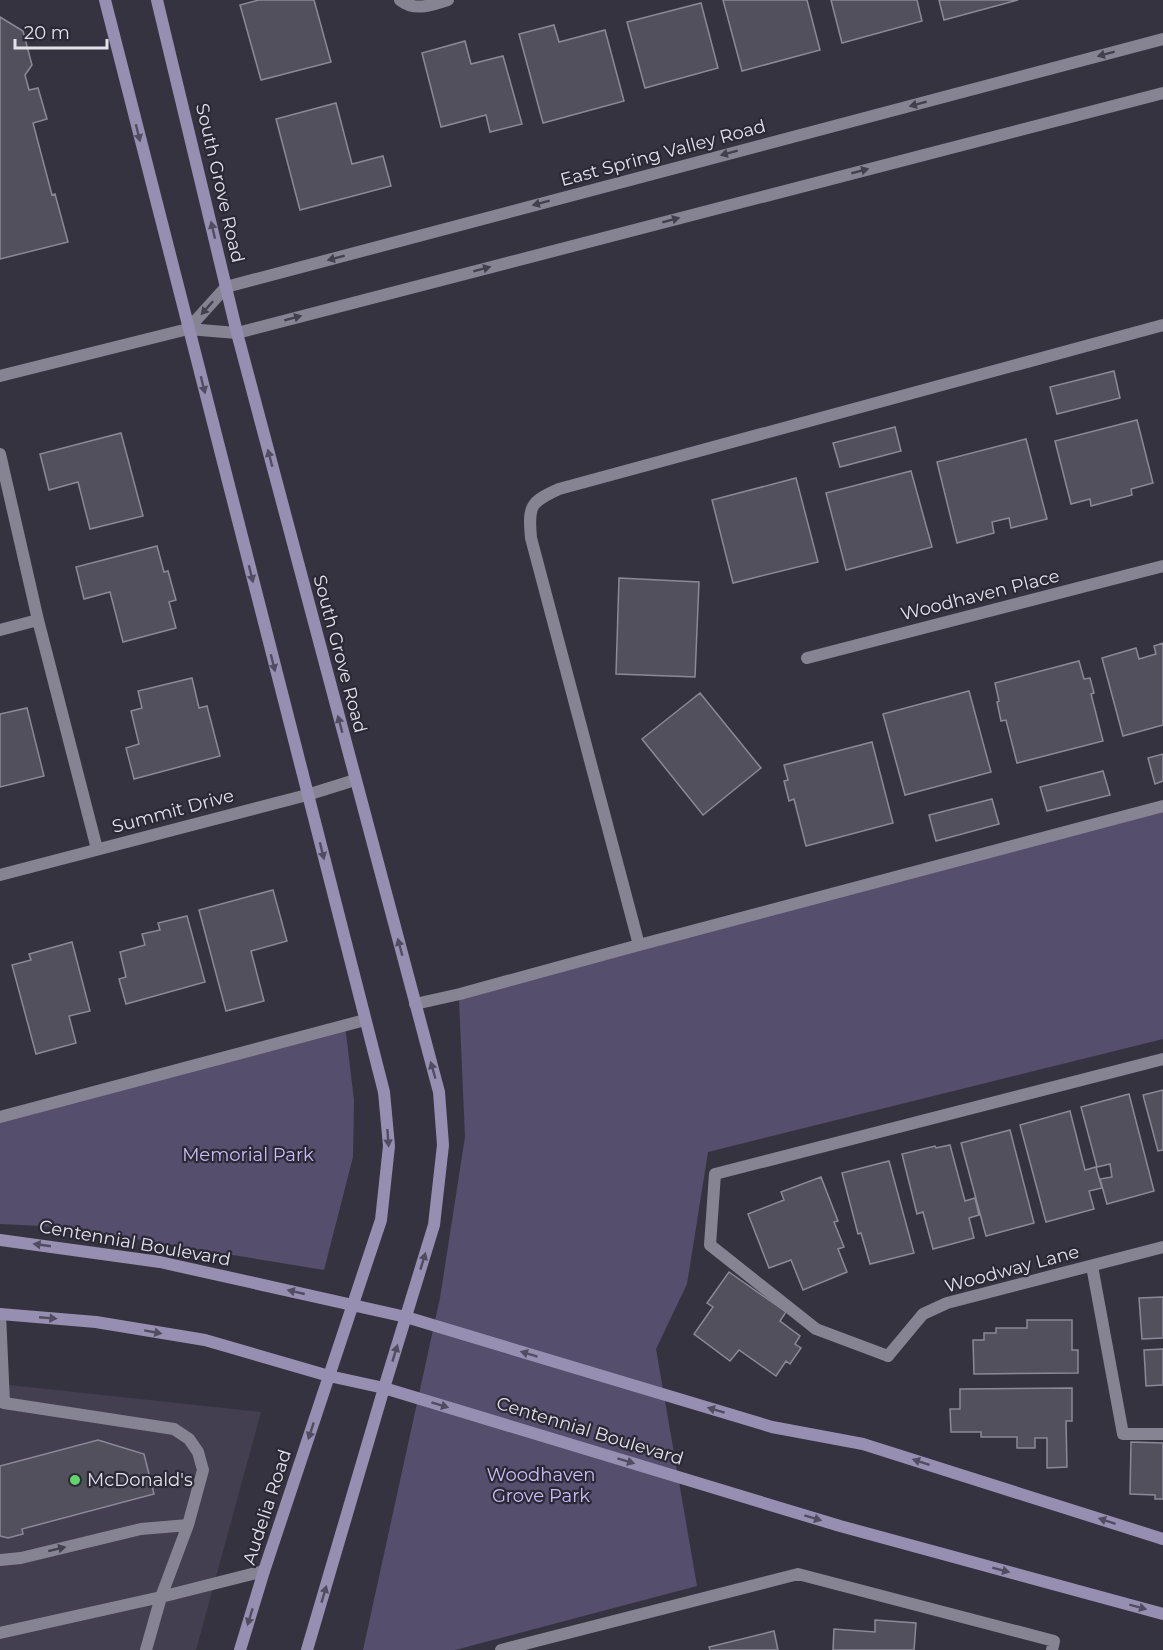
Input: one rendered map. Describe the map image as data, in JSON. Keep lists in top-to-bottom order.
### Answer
{
  "streets": {
    "main road": ["South Grove Road", "Centennial Boulevard", "Audelia Road"],
    "street": [
      "East Spring Valley Road",
      "Woodhaven Place",
      "Summit Drive",
      "Woodway Lane"
    ]
  },
  "crossings": [
    ["East Spring Valley Road", "South Grove Road"],
    ["South Grove Road", "Summit Drive"],
    ["South Grove Road", "Centennial Boulevard"],
    ["Centennial Boulevard", "Audelia Road"]
  ],
  "parks": ["Memorial Park", "Woodhaven Grove Park"],
  "places": ["McDonald's"],
  "scale_bar": "20 m"
}
